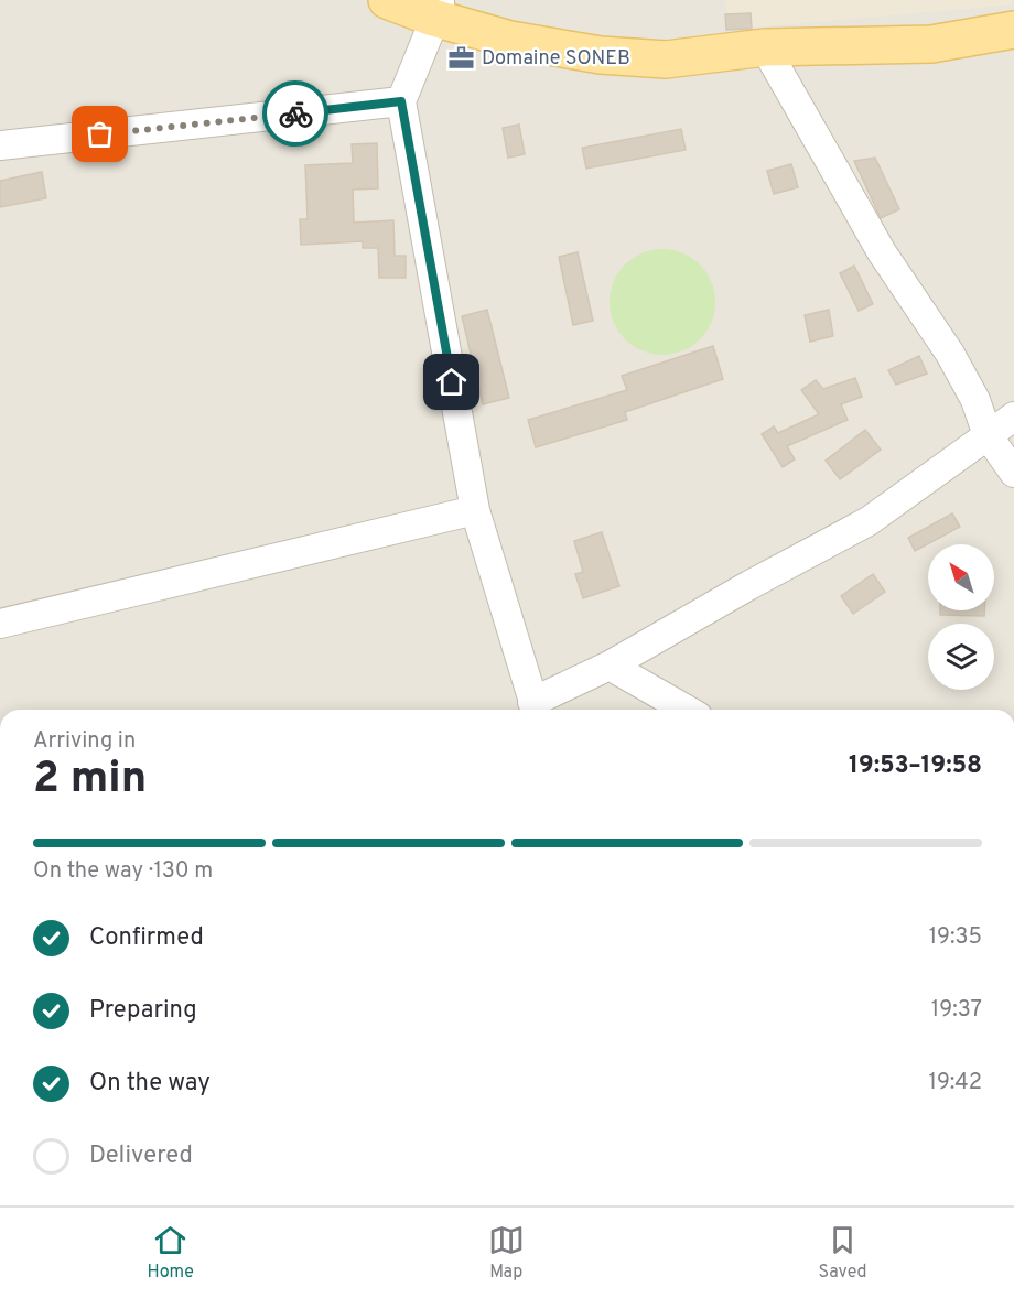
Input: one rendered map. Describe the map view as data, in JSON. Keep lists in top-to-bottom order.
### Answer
{
  "places": {
    "office": ["Domaine SONEB"]
  },
  "north": "top left",
  "page": {
    "heading": ["2 min", "Arriving in", "19:53–19:58"],
    "bar": "On the way · 130 m",
    "list": [
      ["Confirmed", "19:35"],
      ["Preparing", "19:37"],
      ["On the way", "19:42"],
      "Delivered"
    ],
    "tabs": ["Home", "Map", "Saved"]
  }
}
